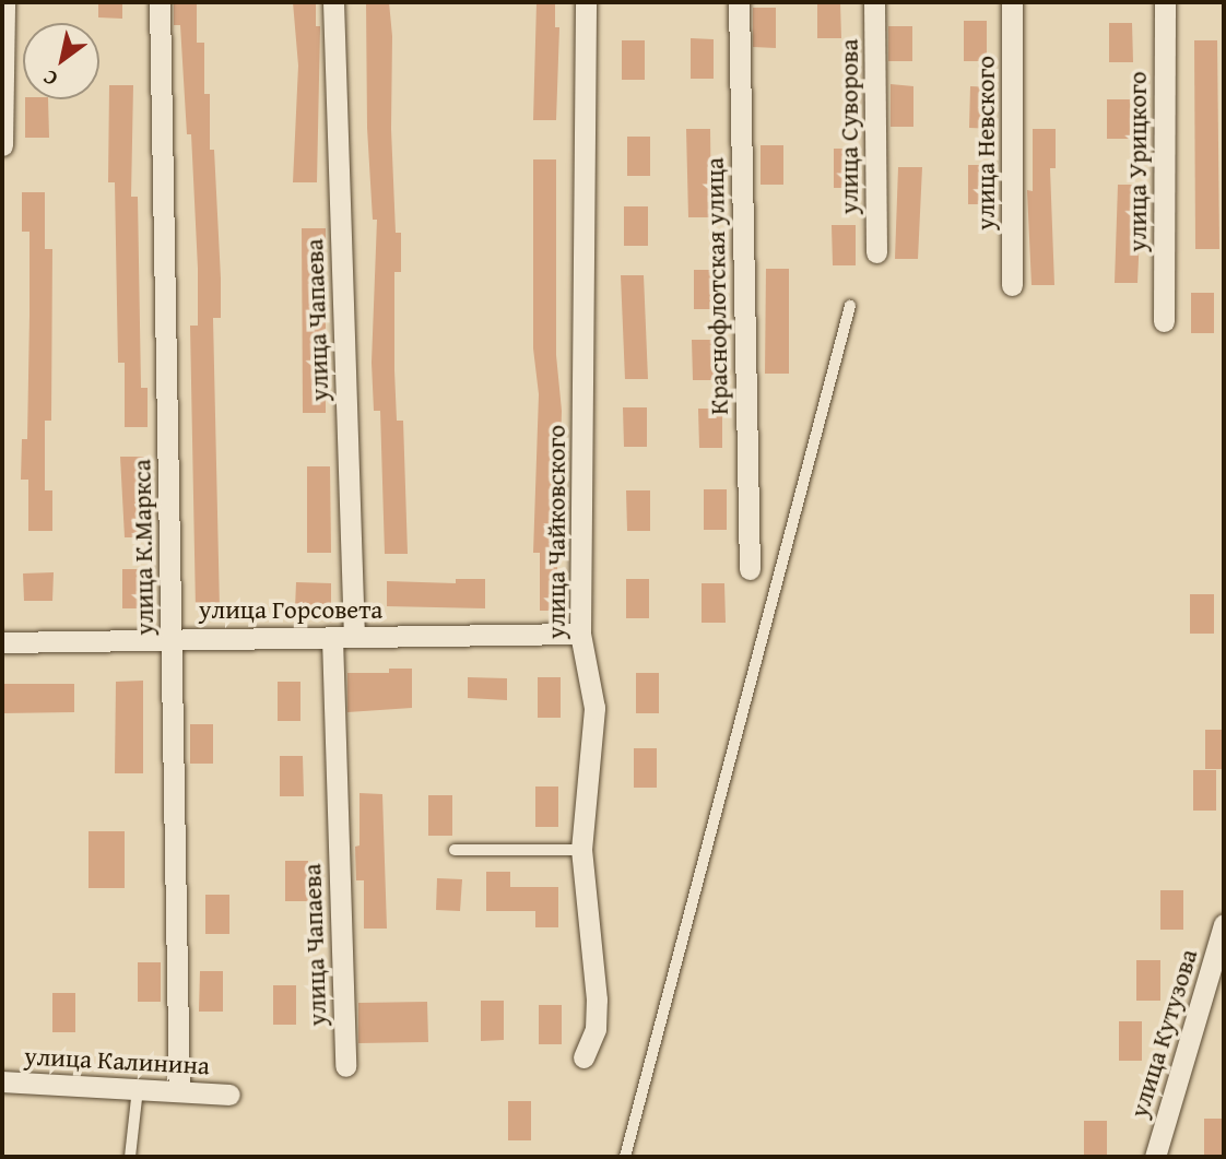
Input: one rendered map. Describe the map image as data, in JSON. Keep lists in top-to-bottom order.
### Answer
{
  "streets": {
    "street": [
      "улица Суворова",
      "улица Невского",
      "улица Урицкого",
      "Краснофлотская улица",
      "улица Чапаева",
      "улица Чайковского",
      "улица К.Маркса",
      "улица Горсовета",
      "улица Кутузова",
      "улица Калинина"
    ]
  },
  "crossings": [
    ["улица Чапаева", "улица Горсовета"],
    ["улица Чайковского", "улица Горсовета"],
    ["улица К.Маркса", "улица Горсовета"],
    ["улица К.Маркса", "улица Калинина"]
  ],
  "north": "bottom left"
}
